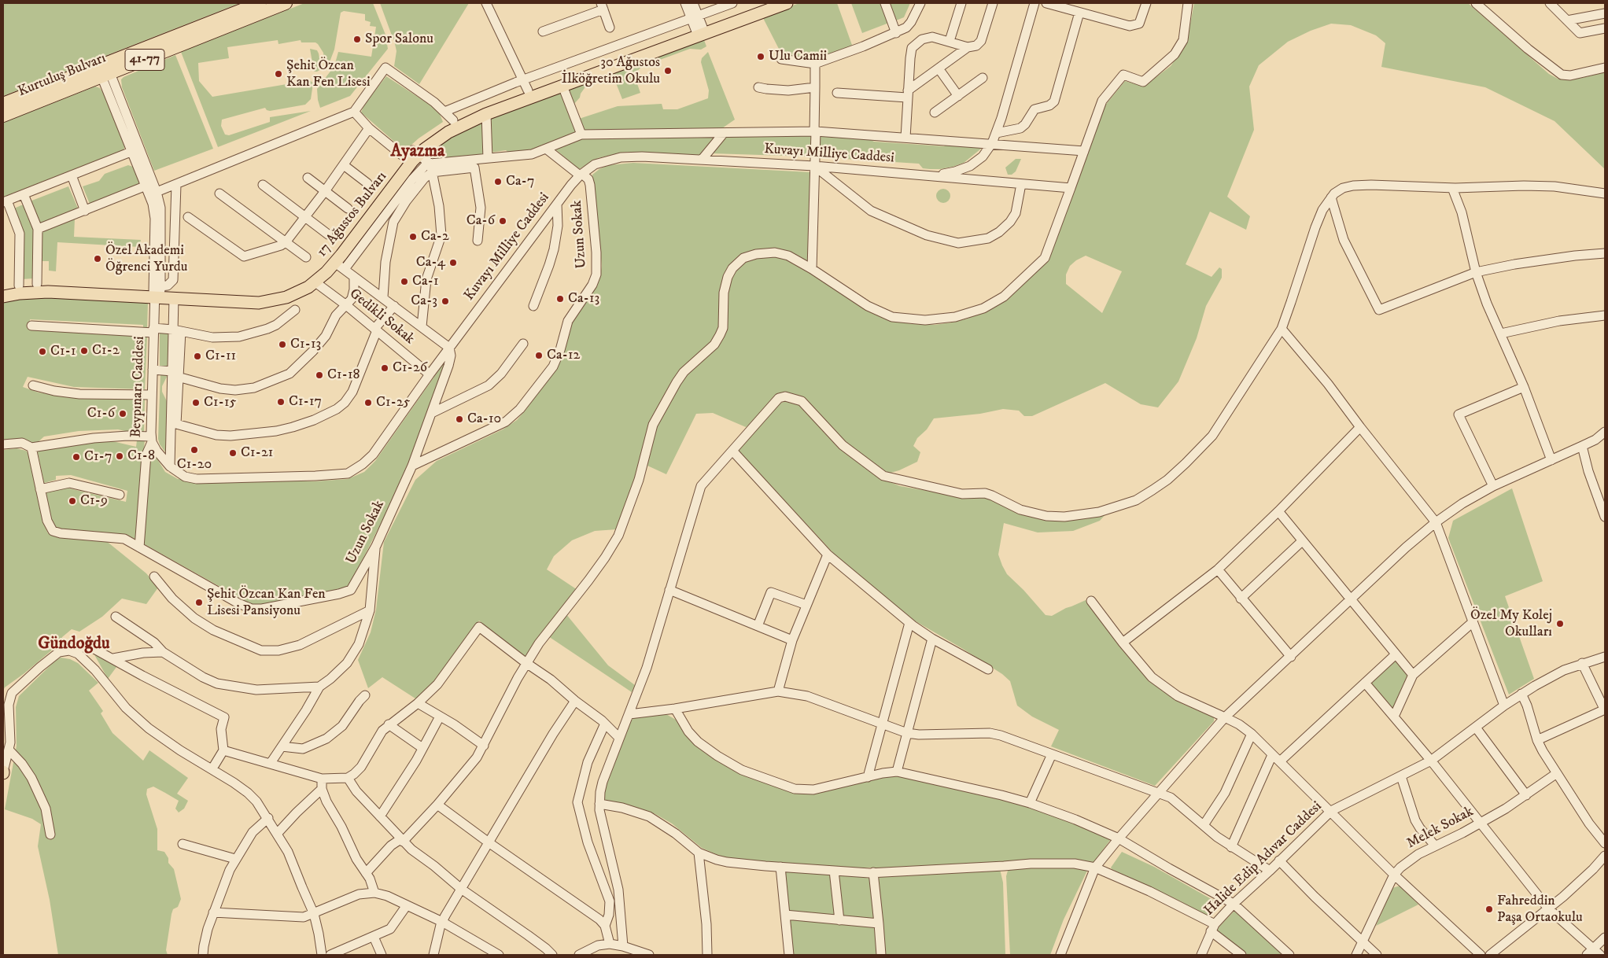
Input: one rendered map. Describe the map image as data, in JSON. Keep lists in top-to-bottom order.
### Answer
{
  "streets": {
    "highway": ["41-77", "Kurtuluş Bulvarı"],
    "main road": ["17 Ağustos Bulvarı"],
    "street": [
      "Kuvayı Milliye Caddesi",
      "Uzun Sokak",
      "Gedikli Sokak",
      "Beypınarı Caddesi",
      "Melek Sokak",
      "Halide Edip Adıvar Caddesi"
    ]
  },
  "crossings": [
    ["Kuvayı Milliye Caddesi", "Uzun Sokak"],
    ["Kuvayı Milliye Caddesi", "Gedikli Sokak"],
    ["17 Ağustos Bulvarı", "Gedikli Sokak"],
    ["17 Ağustos Bulvarı", "Beypınarı Caddesi"],
    ["Uzun Sokak", "Beypınarı Caddesi"]
  ],
  "districts": ["Ayazma", "Gündoğdu"],
  "places": [
    "Spor Salonu",
    "Ulu Camii",
    "30 Ağustos İlköğretim Okulu",
    "Şehit Özcan Kan Fen Lisesi",
    "Ca-7",
    "Ca-6",
    "Ca-2",
    "Özel Akademi Öğrenci Yurdu",
    "Ca-4",
    "Ca-1",
    "Ca-13",
    "Ca-3",
    "C1-13",
    "C1-2",
    "C1-1",
    "Ca-12",
    "C1-11",
    "C1-26",
    "C1-18",
    "C1-17",
    "C1-15",
    "C1-25",
    "C1-6",
    "Ca-10",
    "C1-20",
    "C1-21",
    "C1-8",
    "C1-7",
    "C1-9",
    "Şehit Özcan Kan Fen Lisesi Pansiyonu",
    "Özel My Kolej Okulları",
    "Fahreddin Paşa Ortaokulu"
  ]
}
